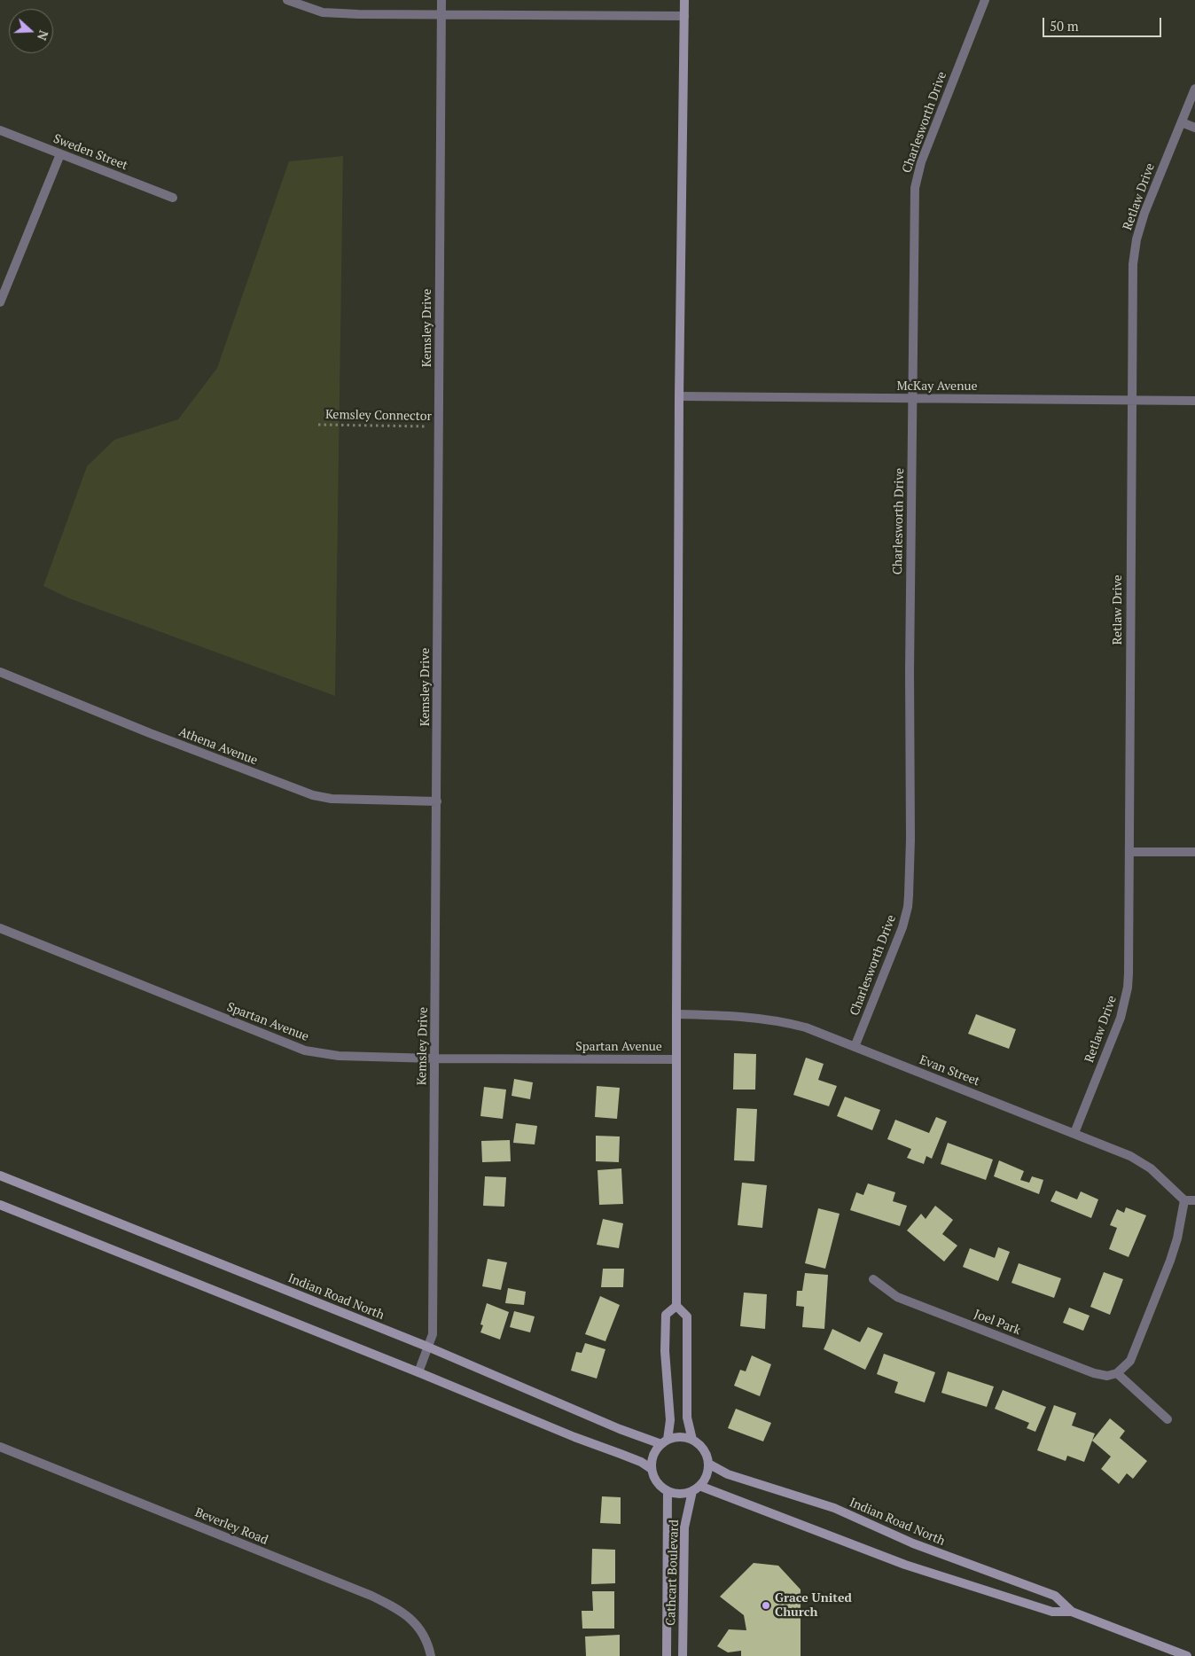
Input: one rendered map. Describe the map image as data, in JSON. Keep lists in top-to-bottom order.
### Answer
{
  "streets": {
    "main road": ["Indian Road North", "Cathcart Boulevard"],
    "street": [
      "Charlesworth Drive",
      "Sweden Street",
      "Retlaw Drive",
      "Kemsley Drive",
      "McKay Avenue",
      "Athena Avenue",
      "Spartan Avenue",
      "Evan Street",
      "Joel Park",
      "Beverley Road"
    ],
    "path": ["Kemsley Connector"]
  },
  "crossings": [
    ["Charlesworth Drive", "McKay Avenue"],
    ["Charlesworth Drive", "Evan Street"],
    ["Retlaw Drive", "McKay Avenue"],
    ["Retlaw Drive", "Evan Street"],
    ["Kemsley Drive", "Kemsley Connector"],
    ["Kemsley Drive", "Athena Avenue"],
    ["Kemsley Drive", "Spartan Avenue"],
    ["Kemsley Drive", "Indian Road North"],
    ["Indian Road North", "Cathcart Boulevard"]
  ],
  "places": ["Grace United Church"],
  "scale_bar": "50 m",
  "north": "right"
}
